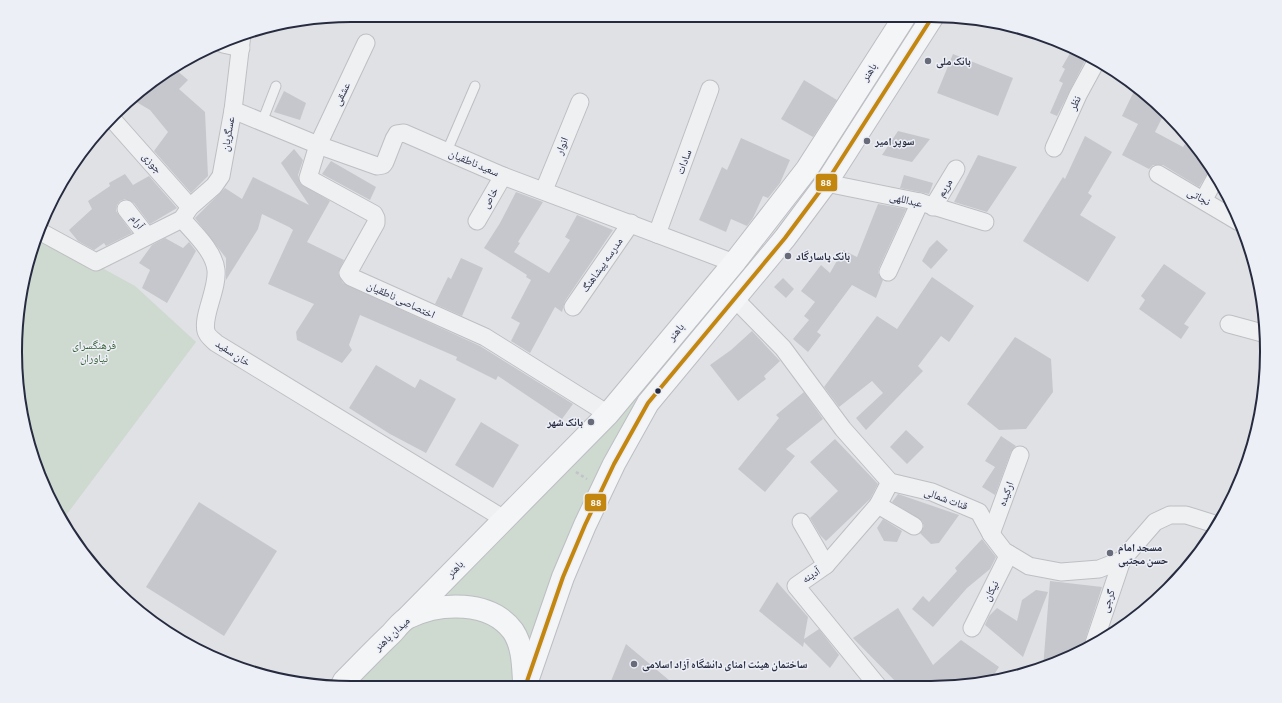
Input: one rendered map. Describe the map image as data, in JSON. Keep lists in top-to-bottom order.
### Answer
{
  "streets": {
    "main road": ["باهنر", "میدان باهنر"],
    "street": [
      "عشقی",
      "نظر",
      "عسگریان",
      "انوار",
      "سادات",
      "جوزی",
      "سعید ناطقیان",
      "مریم",
      "نجاتی",
      "خاص",
      "عبداللهی",
      "آرام",
      "مدرسه پیشاهنگ",
      "اختصاصی ناطقیان",
      "خان سفید",
      "ارکیده",
      "قنات شمالى",
      "آدینه",
      "نیکان",
      "گرجی"
    ]
  },
  "crossings": [
    ["باهنر", "سعید ناطقیان"],
    ["باهنر", "اختصاصی ناطقیان"],
    ["باهنر", "خان سفید"],
    ["باهنر", "میدان باهنر"],
    ["عشقی", "سعید ناطقیان"],
    ["عشقی", "اختصاصی ناطقیان"],
    ["عسگریان", "جوزی"],
    ["عسگریان", "سعید ناطقیان"],
    ["عسگریان", "خان سفید"],
    ["انوار", "سعید ناطقیان"],
    ["سادات", "سعید ناطقیان"],
    ["جوزی", "خان سفید"],
    ["سعید ناطقیان", "خاص"],
    ["سعید ناطقیان", "مدرسه پیشاهنگ"],
    ["سعید ناطقیان", "اختصاصی ناطقیان"],
    ["مریم", "عبداللهی"],
    ["ارکیده", "قنات شمالى"],
    ["قنات شمالى", "آدینه"],
    ["قنات شمالى", "نیکان"],
    ["قنات شمالى", "گرجی"]
  ],
  "parks": ["فرهنگسرای نیاوران"],
  "places": [
    "بانک ملی",
    "سوپر امیر",
    "بانک پاسارگاد",
    "بانک شهر",
    "مسجد امام حسن مجتبی",
    "ساختمان هیئت امنای دانشگاه آزاد اسلامی"
  ],
  "lines": ["transit line 88"]
}
